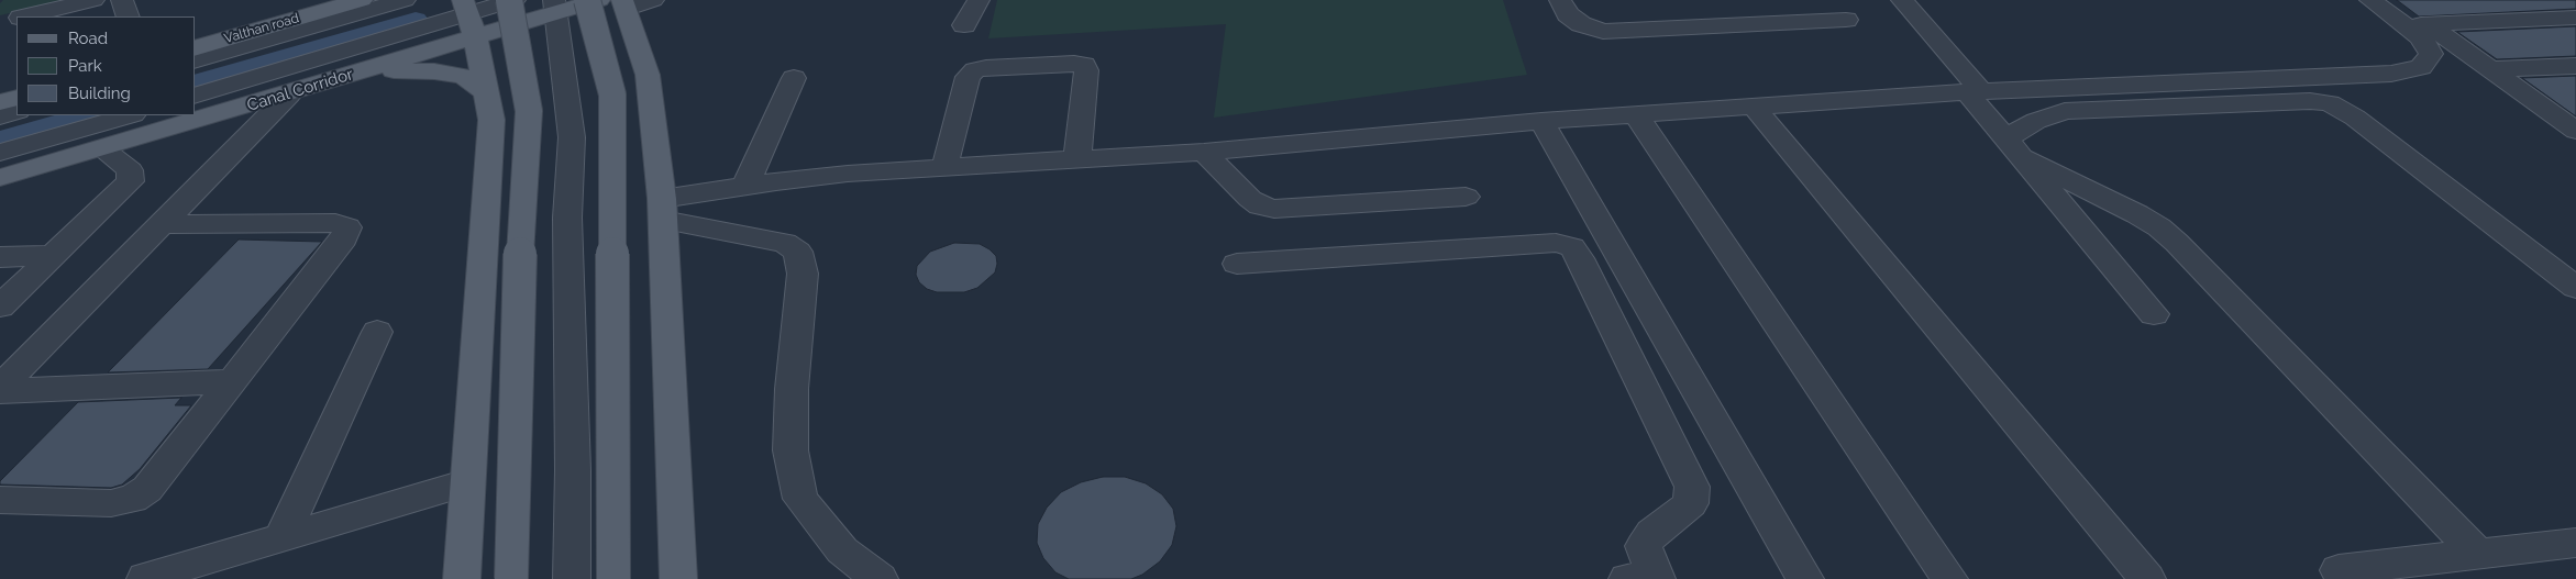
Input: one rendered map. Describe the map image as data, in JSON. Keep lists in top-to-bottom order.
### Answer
{
  "streets": {
    "main road": ["Valthan road", "Canal Corridor"]
  },
  "legend": ["Road", "Park", "Building"]
}
